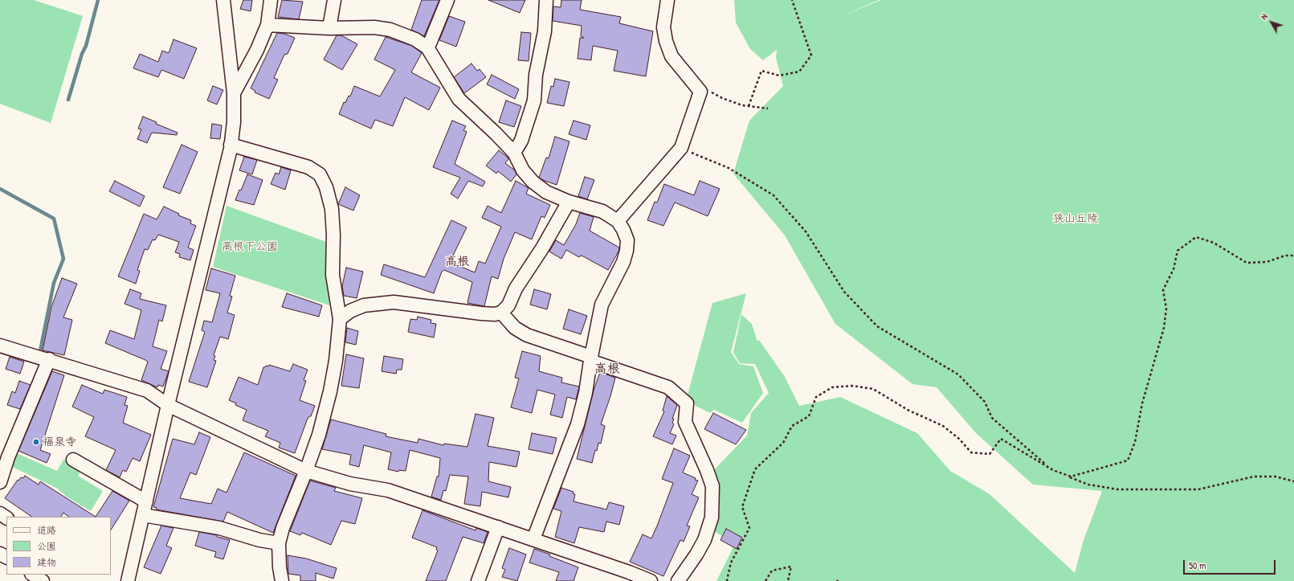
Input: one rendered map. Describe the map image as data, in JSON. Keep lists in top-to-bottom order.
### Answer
{
  "districts": ["高根", "高根"],
  "parks": ["狭山丘陵", "高根下公園"],
  "places": ["福泉寺"],
  "legend": ["道路", "公園", "建物"],
  "scale_bar": "50 m",
  "north": "top left"
}
